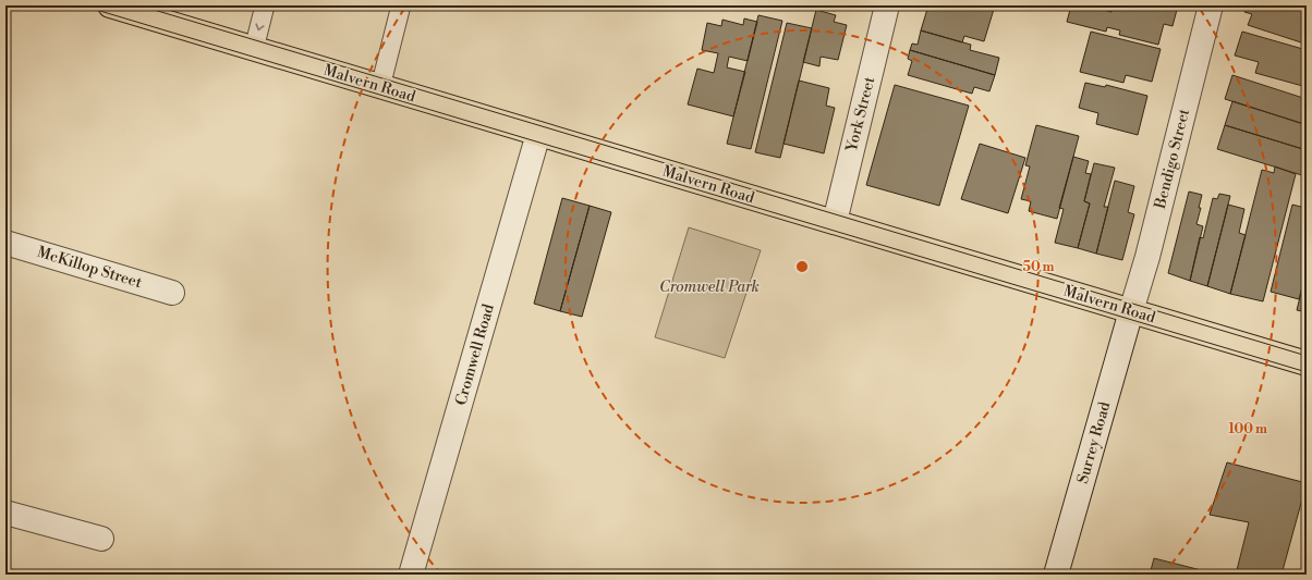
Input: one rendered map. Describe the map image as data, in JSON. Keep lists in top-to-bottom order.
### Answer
{
  "streets": {
    "main road": ["Malvern Road"],
    "street": [
      "York Street",
      "Bendigo Street",
      "McKillop Street",
      "Cromwell Road",
      "Surrey Road"
    ]
  },
  "crossings": [
    ["Malvern Road", "York Street"],
    ["Malvern Road", "Bendigo Street"],
    ["Malvern Road", "Cromwell Road"],
    ["Malvern Road", "Surrey Road"],
    ["Bendigo Street", "Surrey Road"]
  ],
  "parks": ["Cromwell Park"],
  "rings": ["50 m", "100 m"]
}
